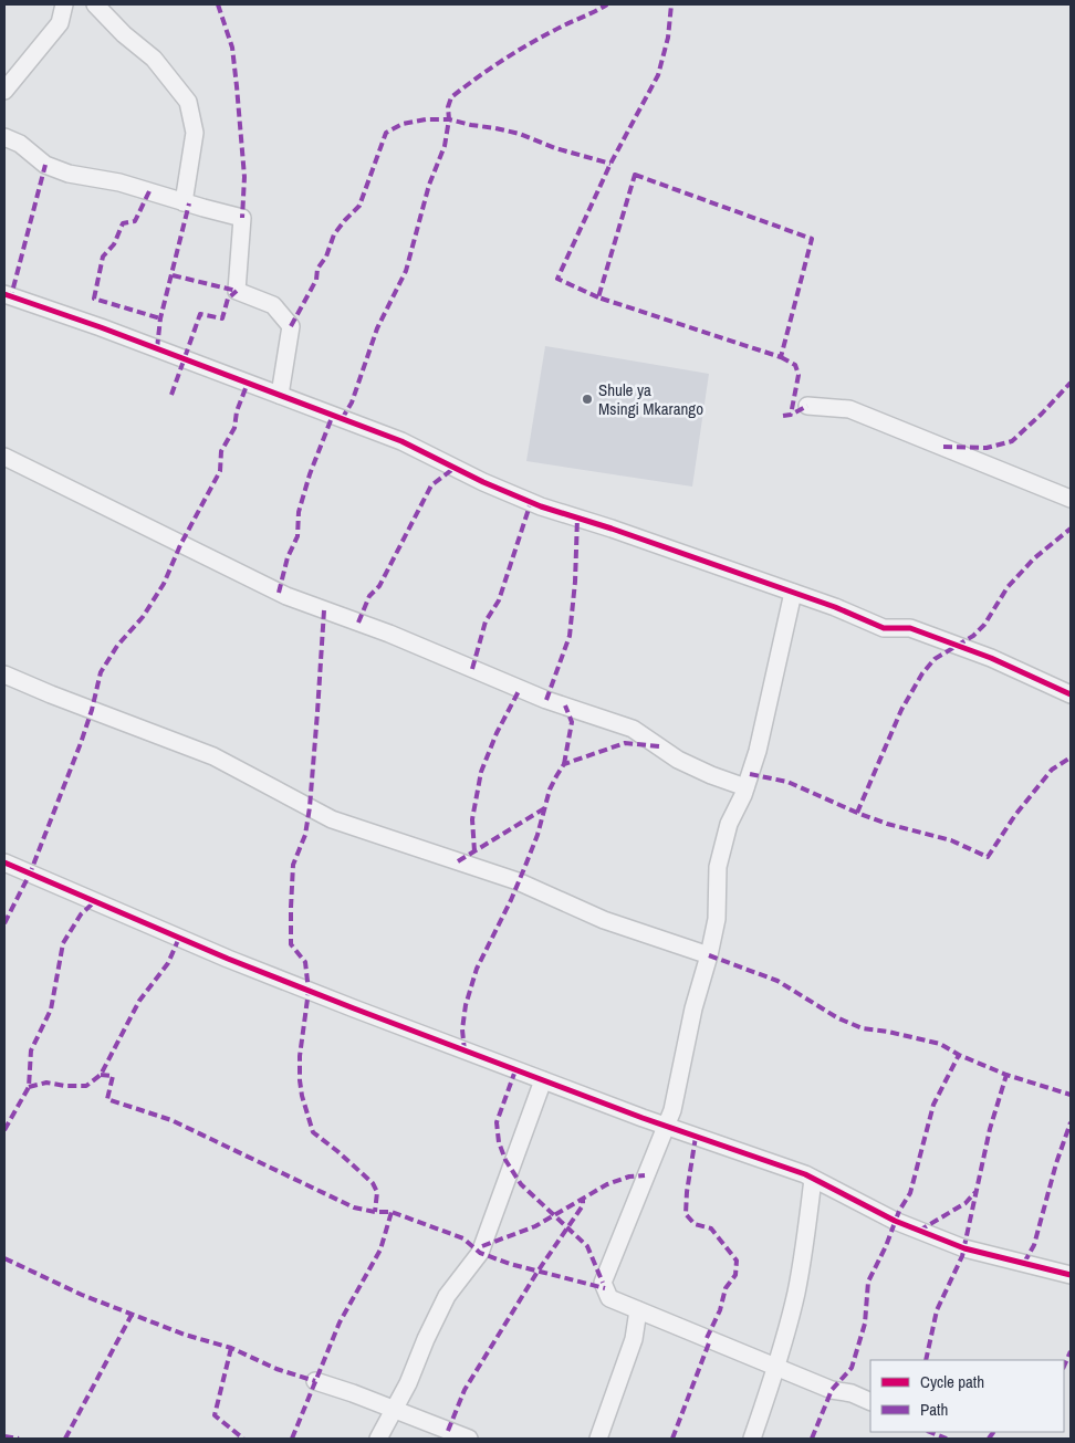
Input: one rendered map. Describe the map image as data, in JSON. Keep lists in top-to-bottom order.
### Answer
{
  "places": ["Shule ya Msingi Mkarango"],
  "legend": ["Cycle path", "Path"]
}
